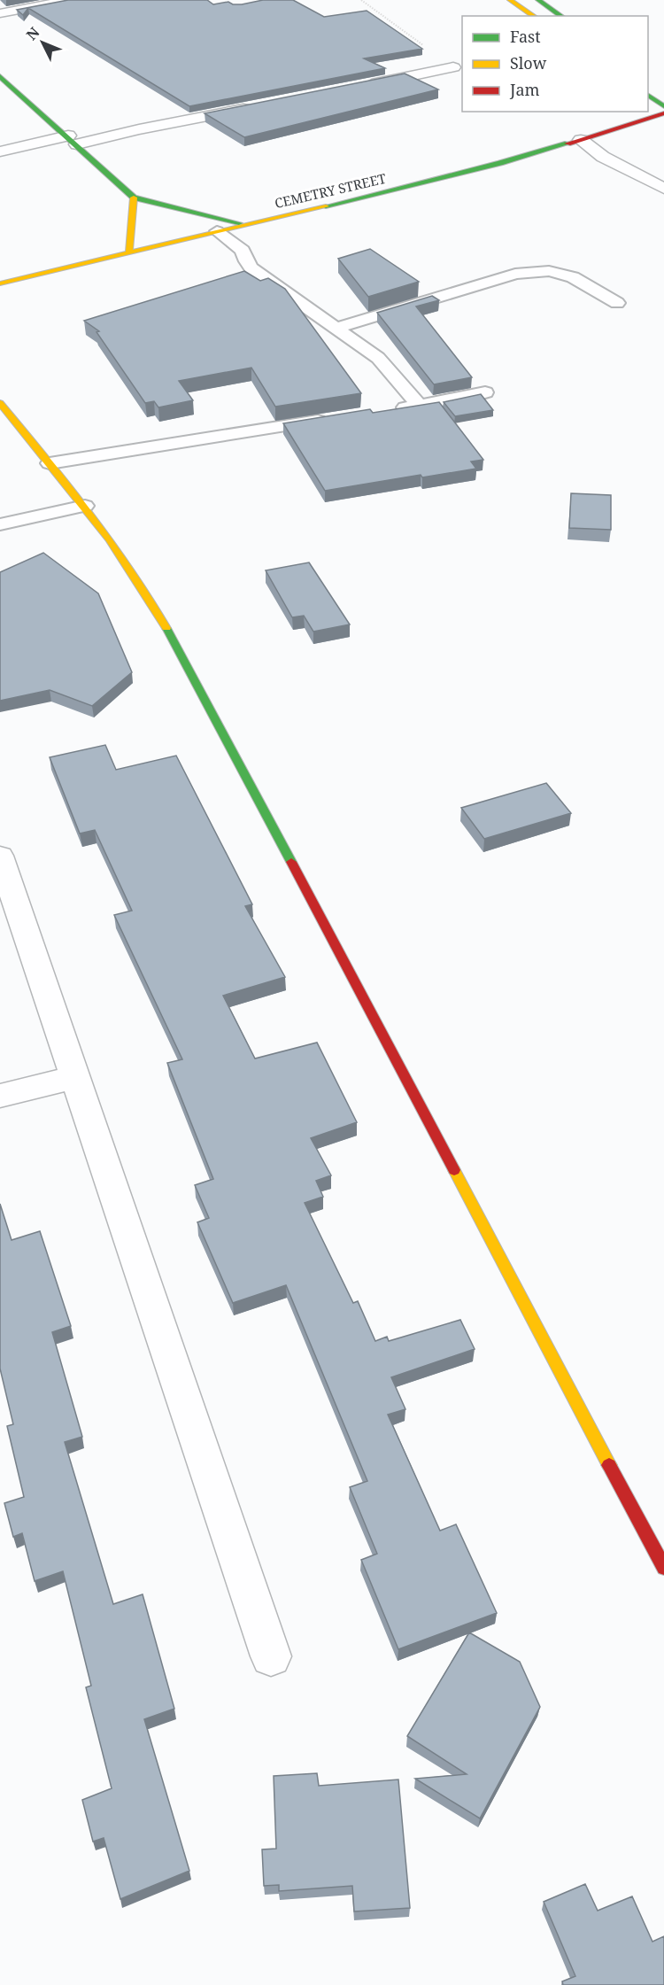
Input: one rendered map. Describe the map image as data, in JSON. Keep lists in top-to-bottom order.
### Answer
{
  "streets": {
    "main road": ["CEMETRY STREET"]
  },
  "legend": ["Fast", "Slow", "Jam"],
  "north": "top left"
}
